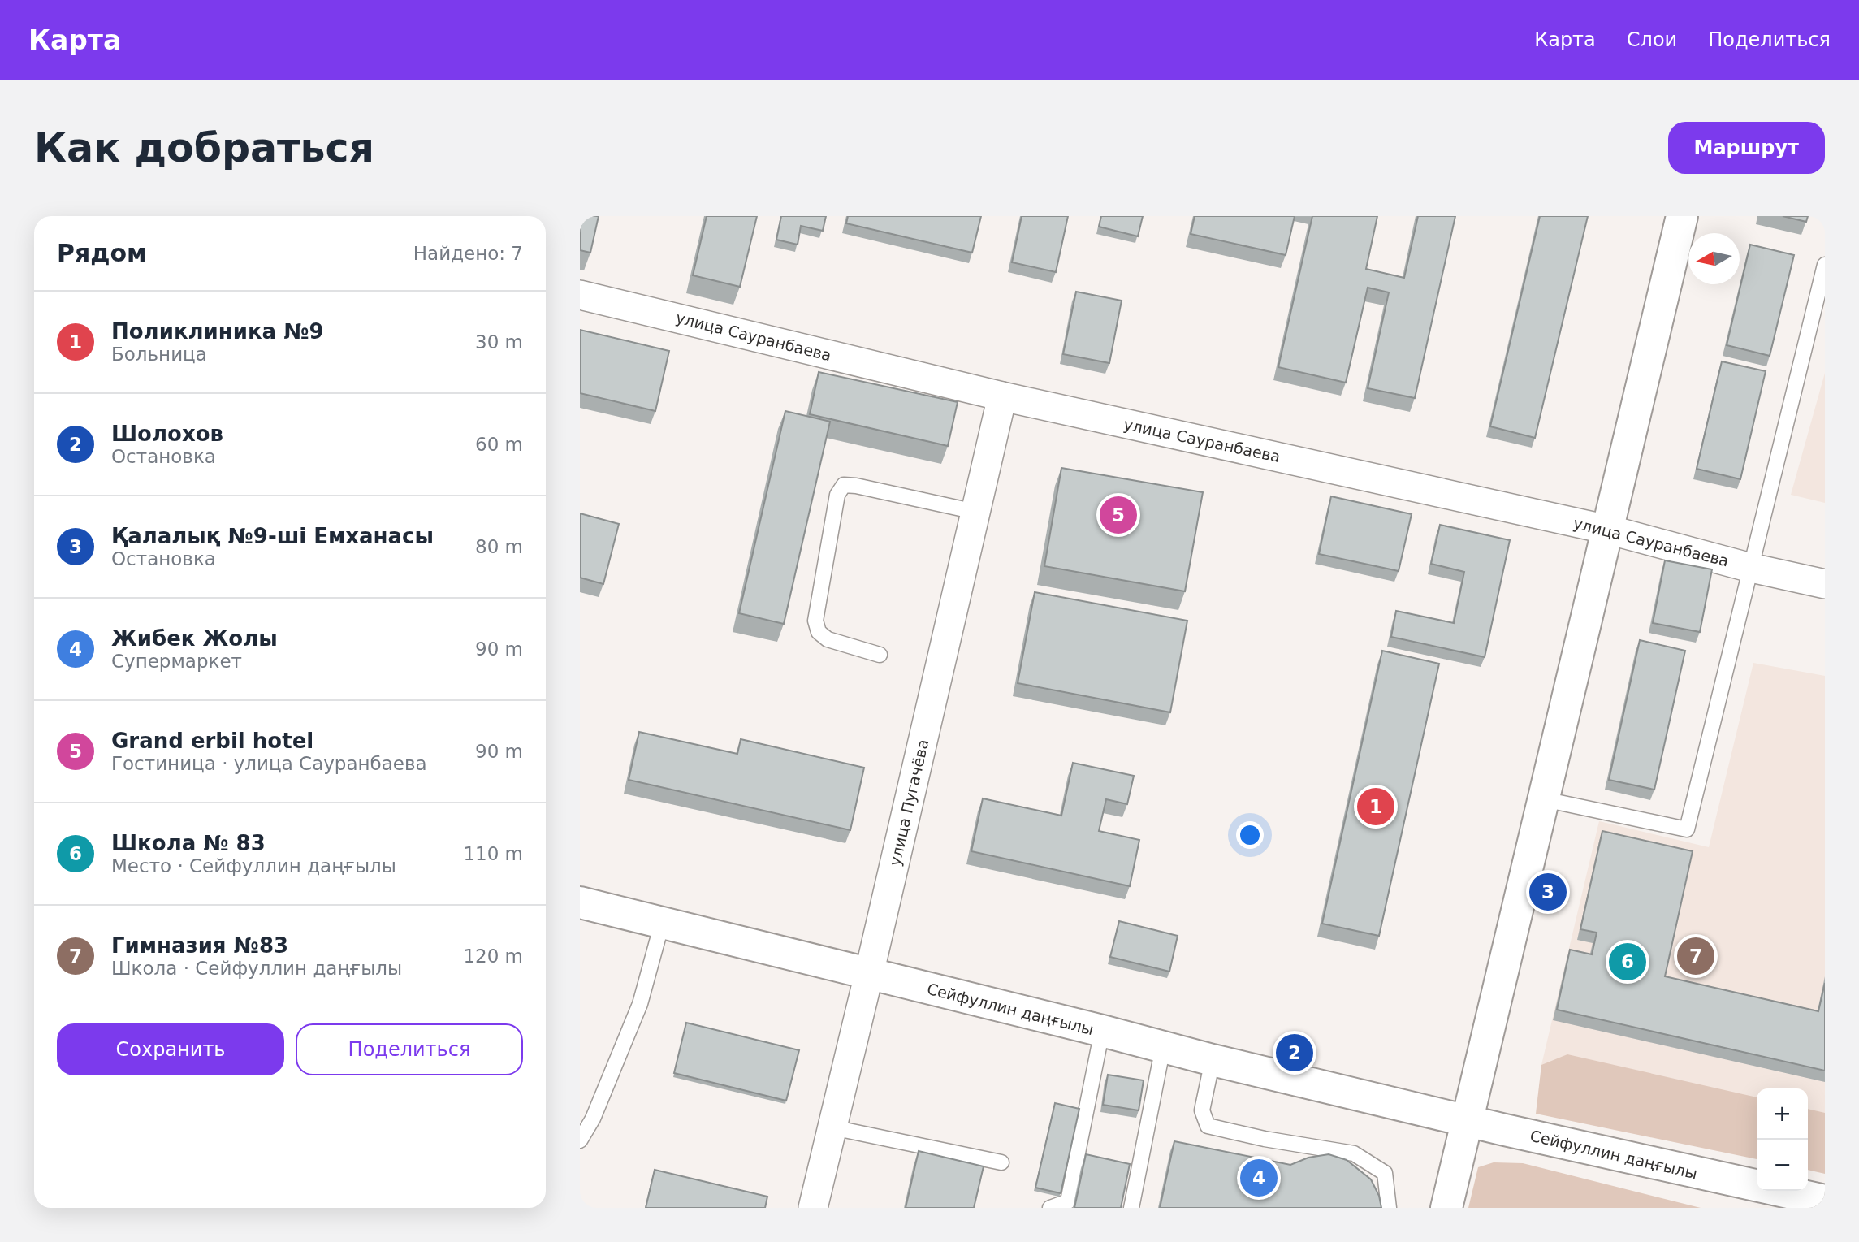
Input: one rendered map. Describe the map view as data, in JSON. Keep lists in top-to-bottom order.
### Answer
{
  "streets": {
    "main road": ["Сейфуллин даңғылы"],
    "street": ["улица Сауранбаева", "улица Пугачёва"]
  },
  "crossings": [
    ["улица Сауранбаева", "улица Пугачёва"],
    ["улица Пугачёва", "Сейфуллин даңғылы"]
  ],
  "north": "left",
  "page": {
    "header": "Карта",
    "nav": ["Карта", "Слои", "Поделиться"],
    "buttons": [
      "Маршрут",
      ["Сохранить", "Поделиться"]
    ],
    "title": "Как добраться",
    "heading": ["Рядом", "Найдено: 7"],
    "list": [
      {
        "mark": "1",
        "name": "Поликлиника №9",
        "note": "Больница",
        "value": "30 m"
      },
      {
        "mark": "2",
        "name": "Шолохов",
        "note": "Остановка",
        "value": "60 m"
      },
      {
        "mark": "3",
        "name": "Қалалық №9-ші Емханасы",
        "note": "Остановка",
        "value": "80 m"
      },
      {
        "mark": "4",
        "name": "Жибек Жолы",
        "note": "Супермаркет",
        "value": "90 m"
      },
      {
        "mark": "5",
        "name": "Grand erbil hotel",
        "note": "Гостиница · улица Сауранбаева",
        "value": "90 m"
      },
      {
        "mark": "6",
        "name": "Школа № 83",
        "note": "Место · Сейфуллин даңғылы",
        "value": "110 m"
      },
      {
        "mark": "7",
        "name": "Гимназия №83",
        "note": "Школа · Сейфуллин даңғылы",
        "value": "120 m"
      }
    ],
    "pins": [
      "5",
      "1",
      "3",
      "7",
      "6",
      "2",
      "4"
    ],
    "map_buttons": ["+", "−"]
  }
}
